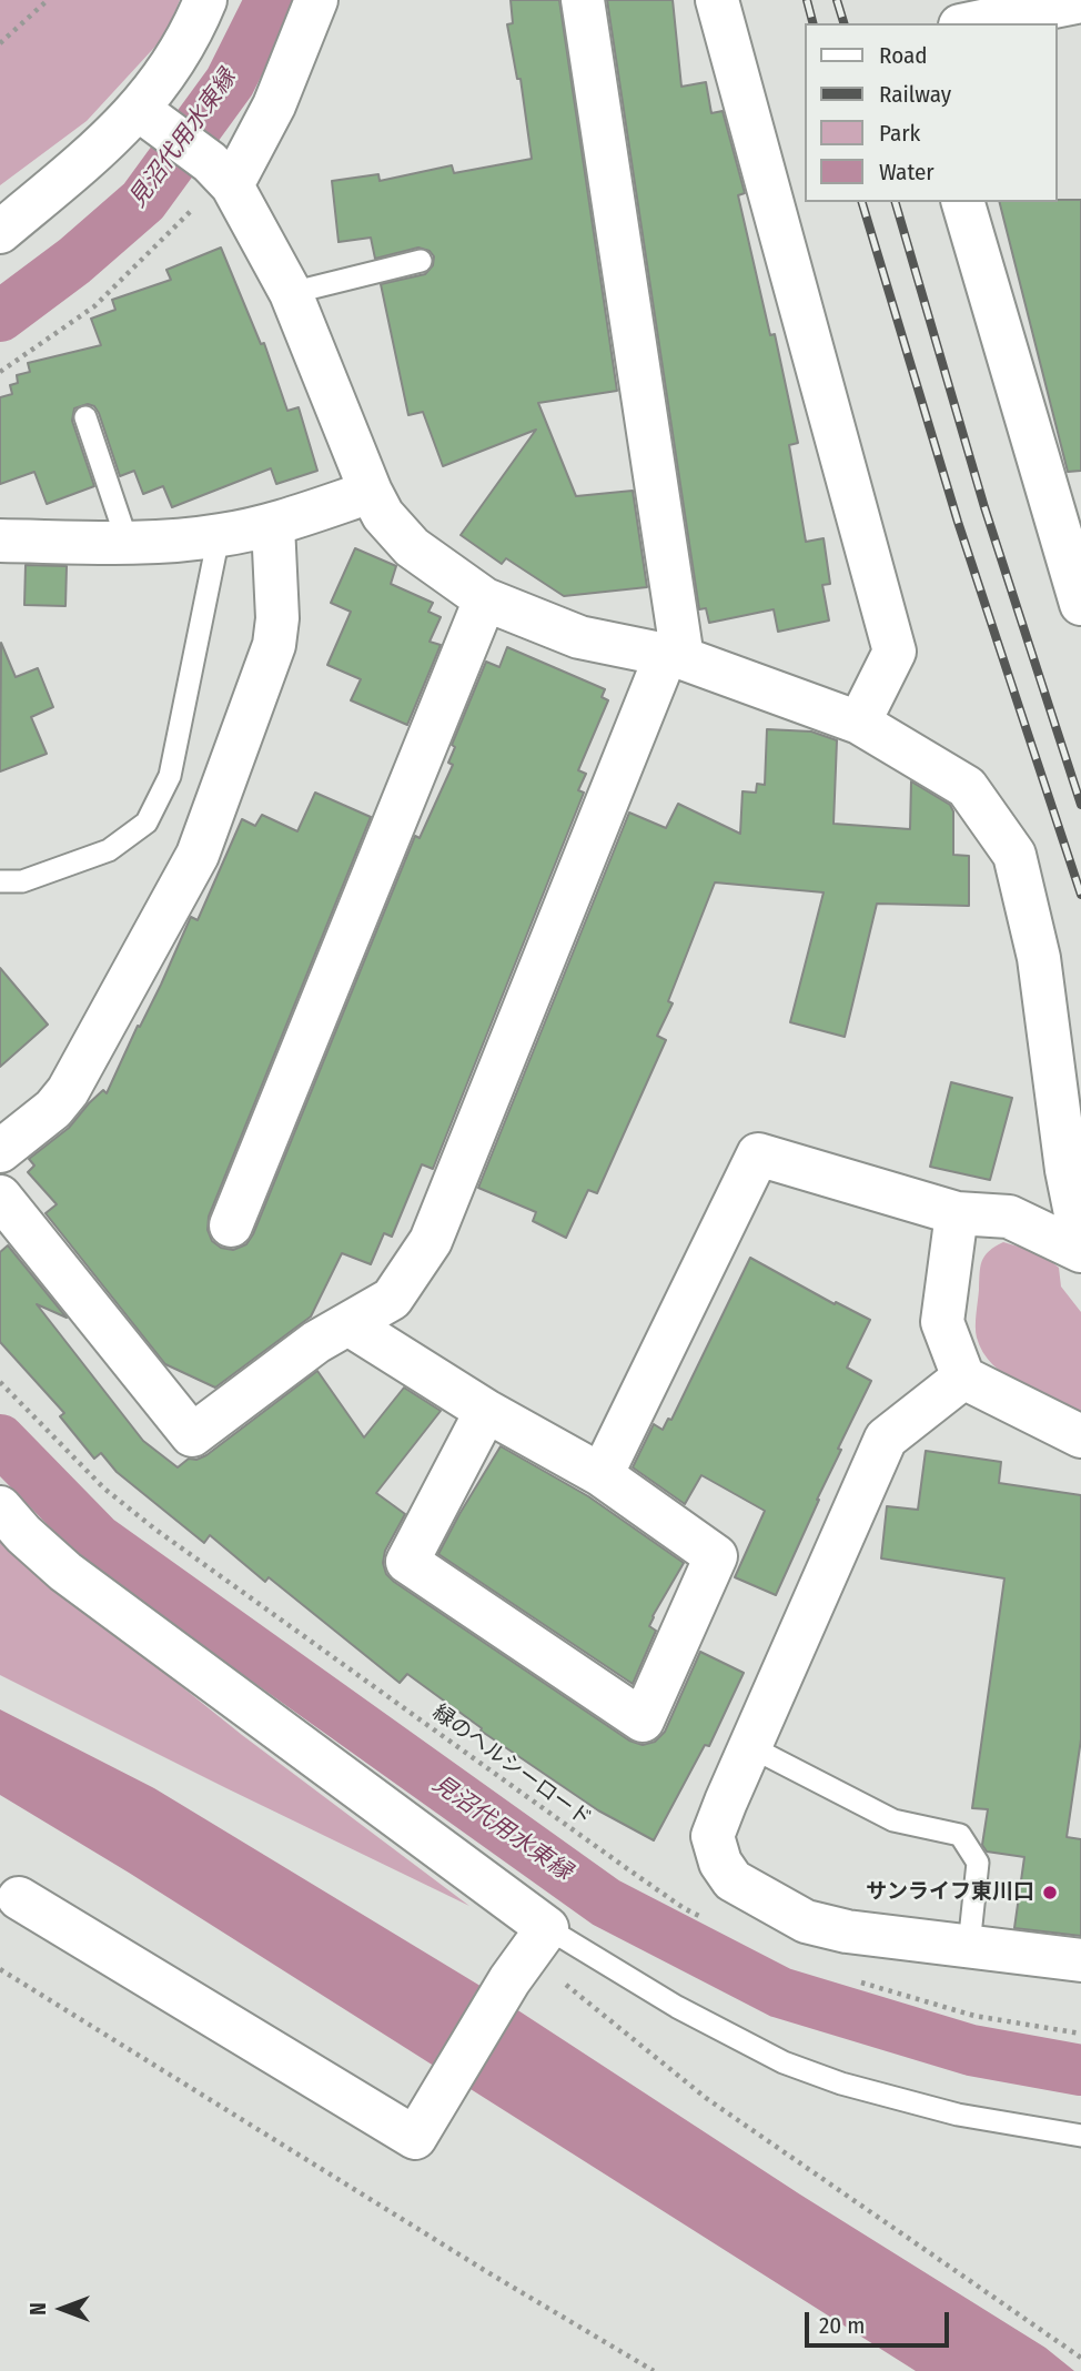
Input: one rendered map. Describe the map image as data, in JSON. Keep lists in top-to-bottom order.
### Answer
{
  "streets": {
    "path": ["緑のヘルシーロード"]
  },
  "water": ["見沼代用水東縁"],
  "places": ["サンライフ東川口"],
  "legend": [
    "Road",
    "Railway",
    "Park",
    "Water"
  ],
  "scale_bar": "20 m",
  "north": "left"
}
